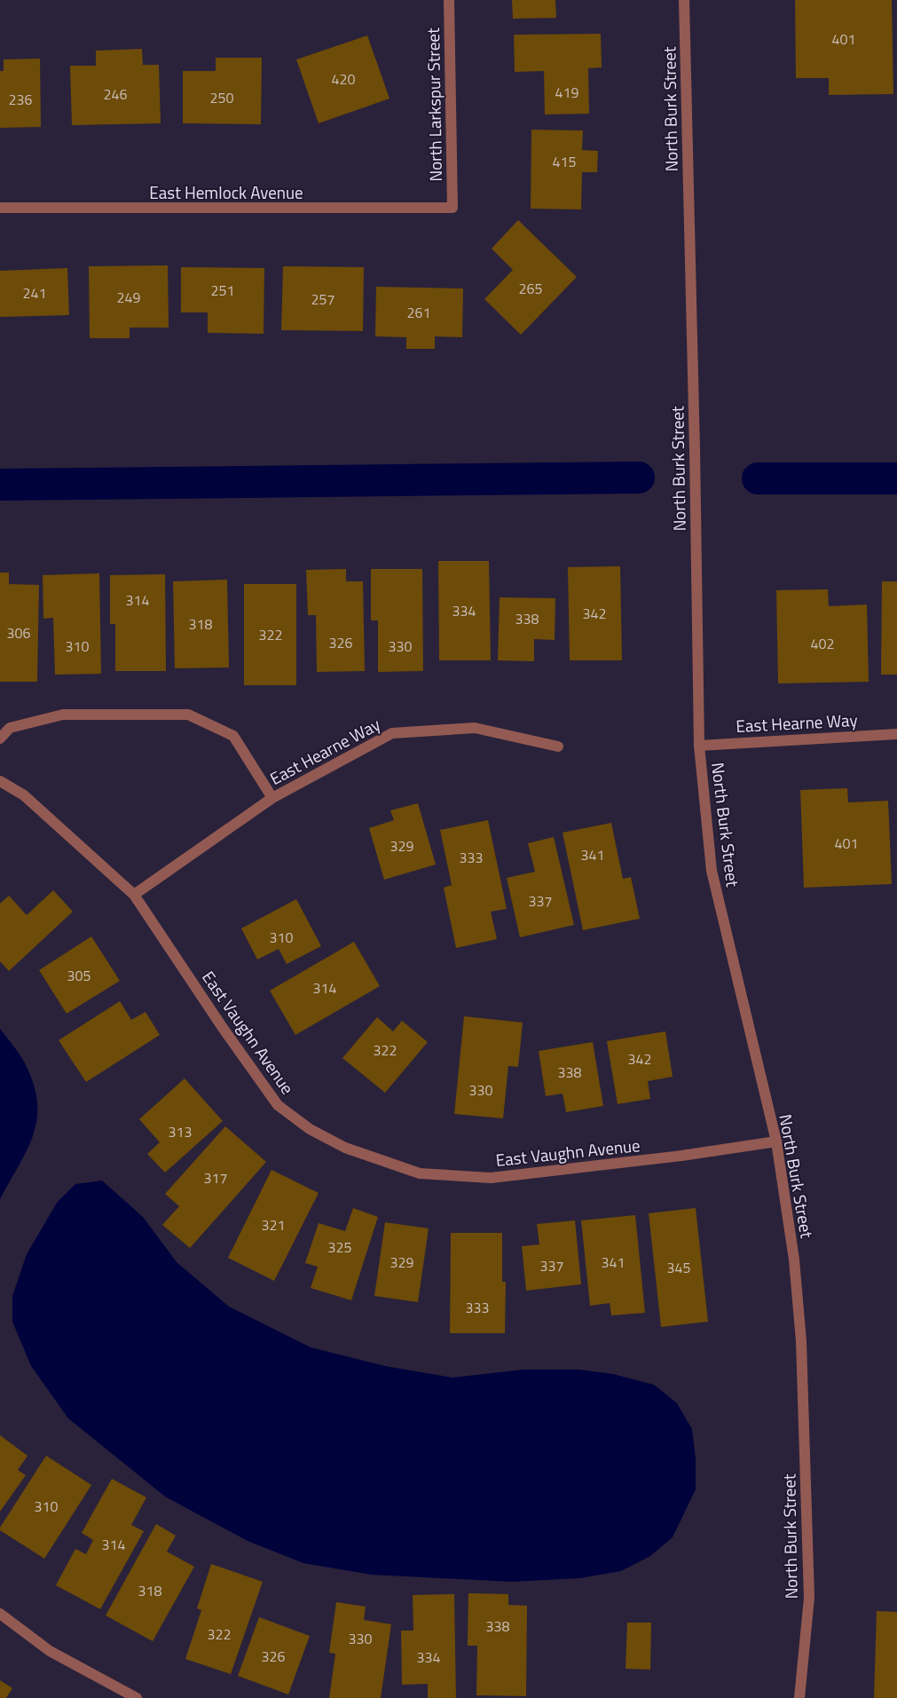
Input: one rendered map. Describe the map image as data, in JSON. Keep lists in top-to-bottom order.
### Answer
{
  "streets": {
    "street": [
      "North Larkspur Street",
      "North Burk Street",
      "East Hemlock Avenue",
      "East Hearne Way",
      "East Vaughn Avenue"
    ]
  },
  "crossings": [
    ["North Larkspur Street", "East Hemlock Avenue"],
    ["North Burk Street", "East Hearne Way"],
    ["North Burk Street", "East Vaughn Avenue"],
    ["East Hearne Way", "East Vaughn Avenue"]
  ],
  "house_numbers": [
    "401",
    "420",
    "419",
    "246",
    "250",
    "236",
    "415",
    "265",
    "251",
    "241",
    "249",
    "257",
    "261",
    "314",
    "334",
    "342",
    "338",
    "318",
    "306",
    "322",
    "326",
    "402",
    "310",
    "330",
    "401",
    "329",
    "341",
    "333",
    "337",
    "310",
    "305",
    "314",
    "322",
    "342",
    "338",
    "330",
    "313",
    "317",
    "321",
    "325",
    "329",
    "341",
    "337",
    "345",
    "333",
    "310",
    "314",
    "318",
    "338",
    "322",
    "330",
    "326",
    "334"
  ]
}
